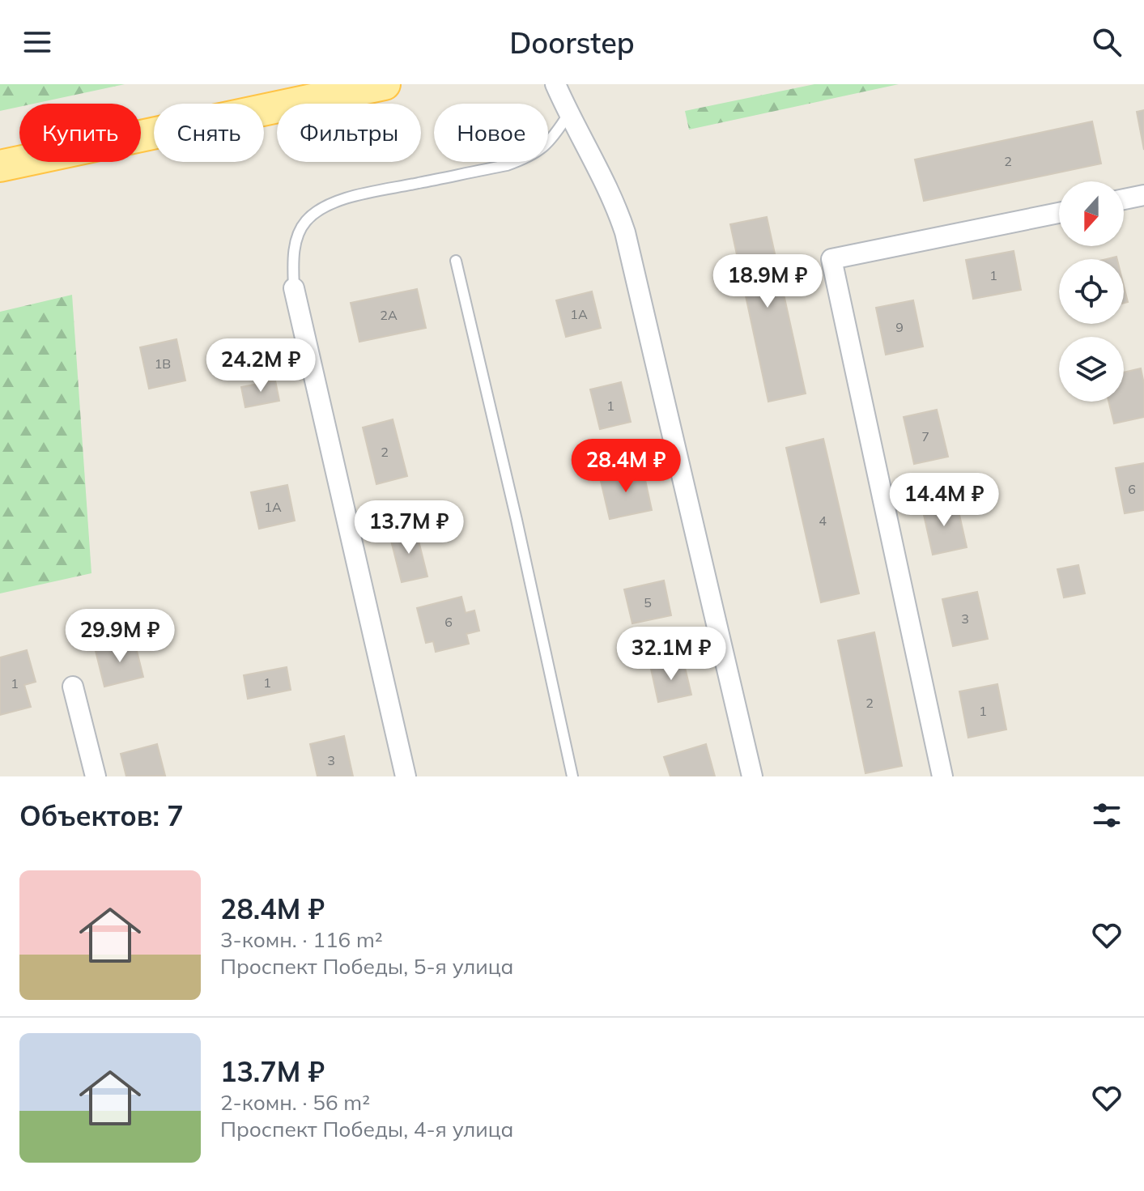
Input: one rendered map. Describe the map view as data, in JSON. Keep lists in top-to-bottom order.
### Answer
{
  "house_numbers": [
    "2",
    "1",
    "1А",
    "2А",
    "9",
    "1В",
    "1",
    "7",
    "2",
    "6",
    "1А",
    "4",
    "5",
    "3",
    "6",
    "1",
    "1",
    "2",
    "1",
    "3"
  ],
  "north": "bottom",
  "page": {
    "header": "Doorstep",
    "chip": [
      "Купить",
      "Снять",
      "Фильтры",
      "Новое"
    ],
    "price": [
      "18.9M ₽",
      "24.2M ₽",
      "28.4M ₽",
      "14.4M ₽",
      "13.7M ₽",
      "29.9M ₽",
      "32.1M ₽"
    ],
    "heading": "Объектов: 7",
    "list": [
      {
        "name": "28.4M ₽",
        "note": "3-комн. · 116 m² · Проспект Победы, 5-я улица"
      },
      {
        "name": "13.7M ₽",
        "note": "2-комн. · 56 m² · Проспект Победы, 4-я улица"
      }
    ]
  }
}
